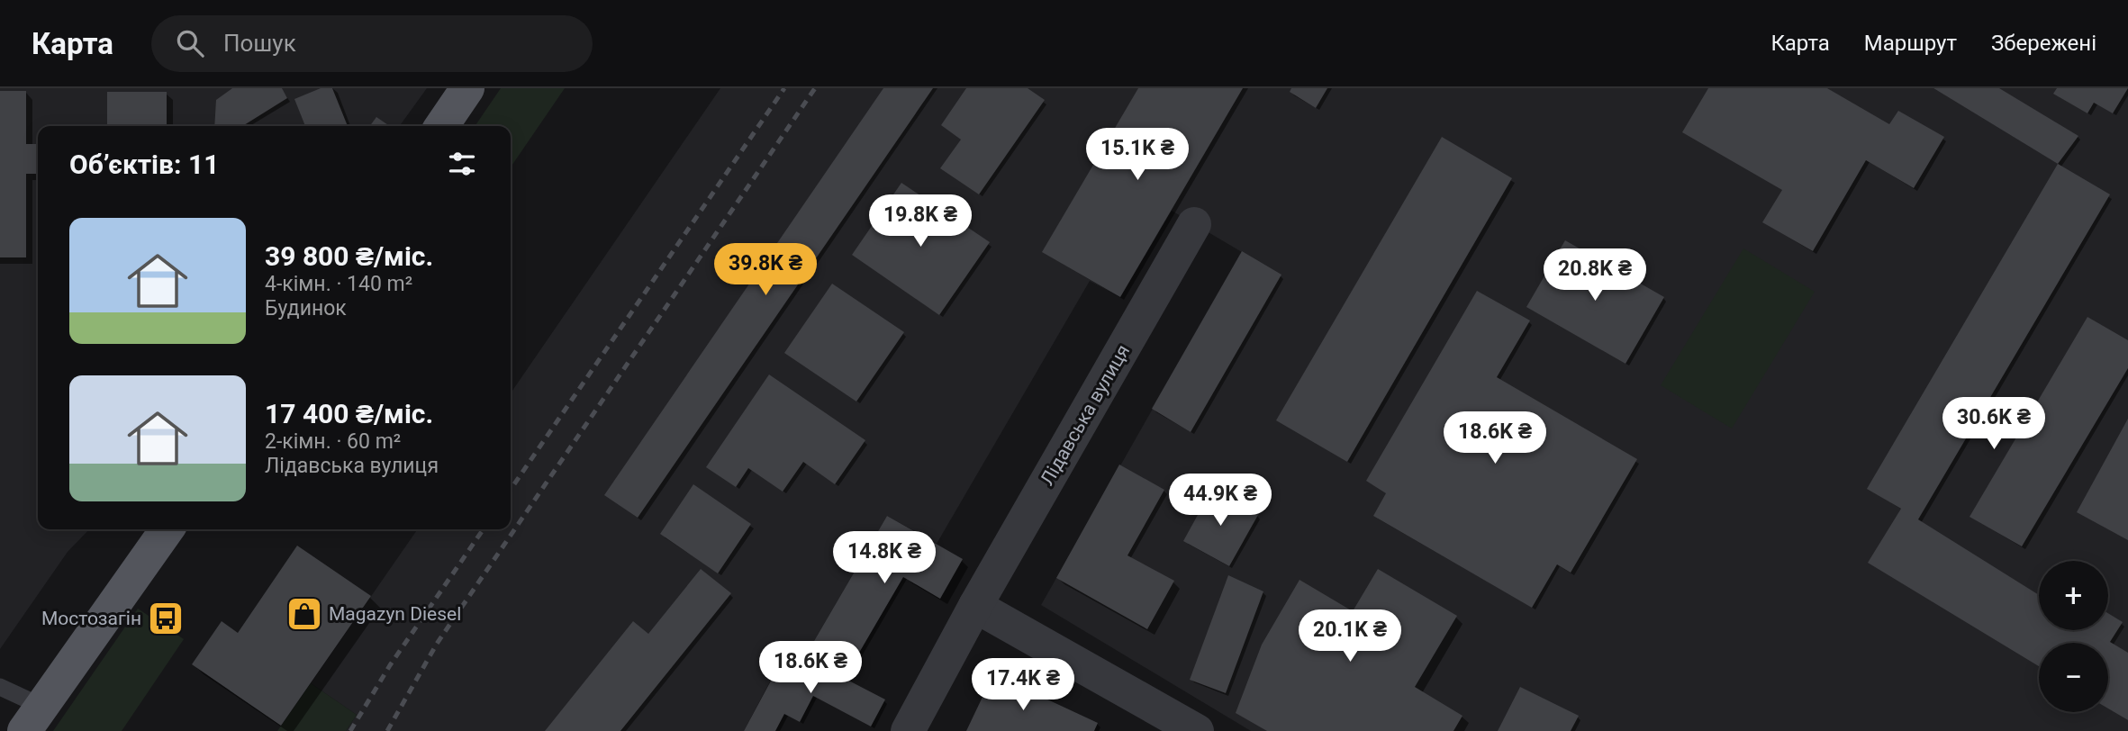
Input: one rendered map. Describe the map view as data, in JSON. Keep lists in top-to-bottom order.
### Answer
{
  "streets": {
    "street": ["Лідавська вулиця"]
  },
  "places": {
    "shop": ["Magazyn Diesel"],
    "bus stop": ["Мостозагін"]
  },
  "page": {
    "header": "Карта",
    "search": "Пошук",
    "nav": ["Карта", "Маршрут", "Збережені"],
    "heading": "Об’єктів: 11",
    "price": [
      "15.1K ₴",
      "19.8K ₴",
      "39.8K ₴",
      "20.8K ₴",
      "30.6K ₴",
      "18.6K ₴",
      "44.9K ₴",
      "14.8K ₴",
      "20.1K ₴",
      "18.6K ₴",
      "17.4K ₴"
    ],
    "list": [
      {
        "name": "39 800 ₴/міс.",
        "note": "4-кімн. · 140 m² · Будинок"
      },
      {
        "name": "17 400 ₴/міс.",
        "note": "2-кімн. · 60 m² · Лідавська вулиця"
      }
    ],
    "map_buttons": ["+", "−"]
  }
}
